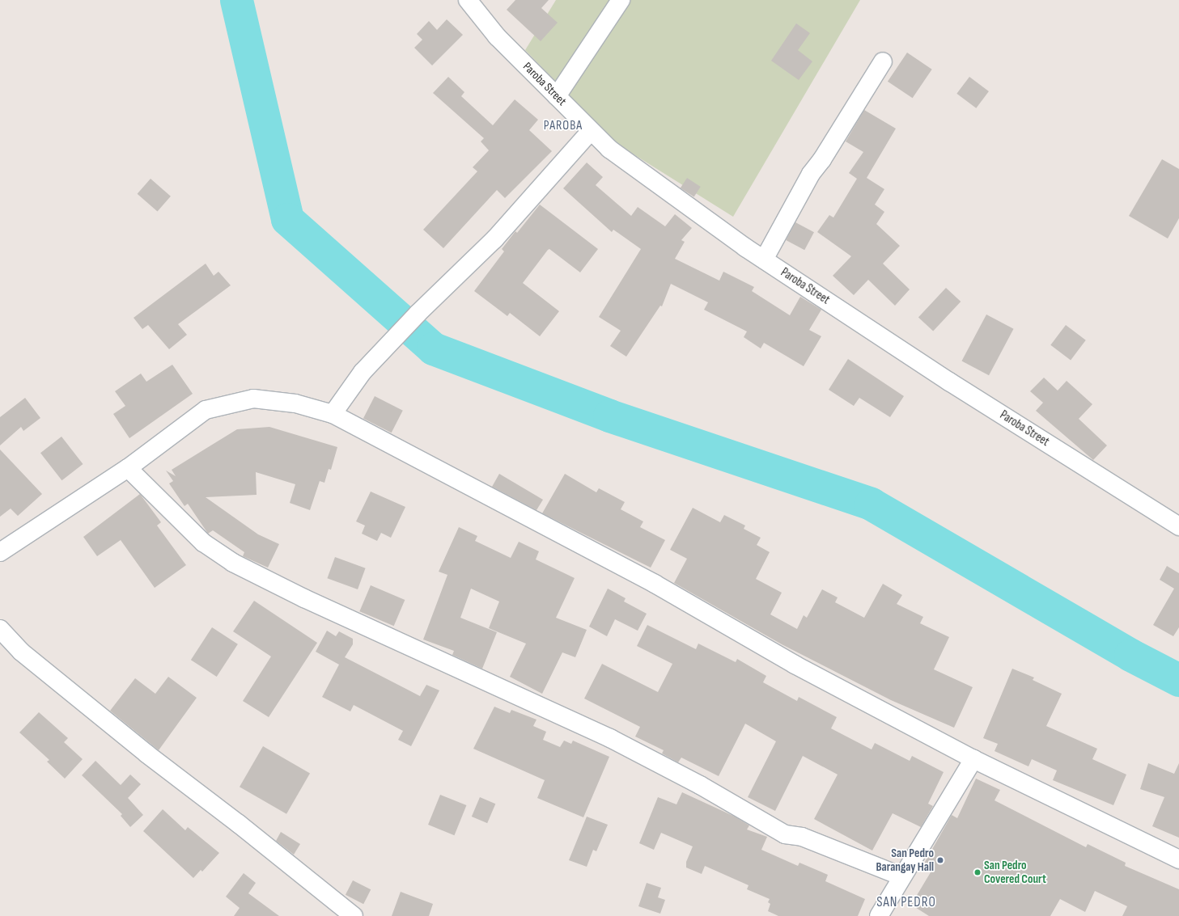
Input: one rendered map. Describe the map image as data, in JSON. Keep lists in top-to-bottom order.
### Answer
{
  "streets": {
    "street": ["Paroba Street"]
  },
  "districts": ["PAROBA", "SAN PEDRO"],
  "places": ["San Pedro Barangay Hall", "San Pedro Covered Court"]
}
